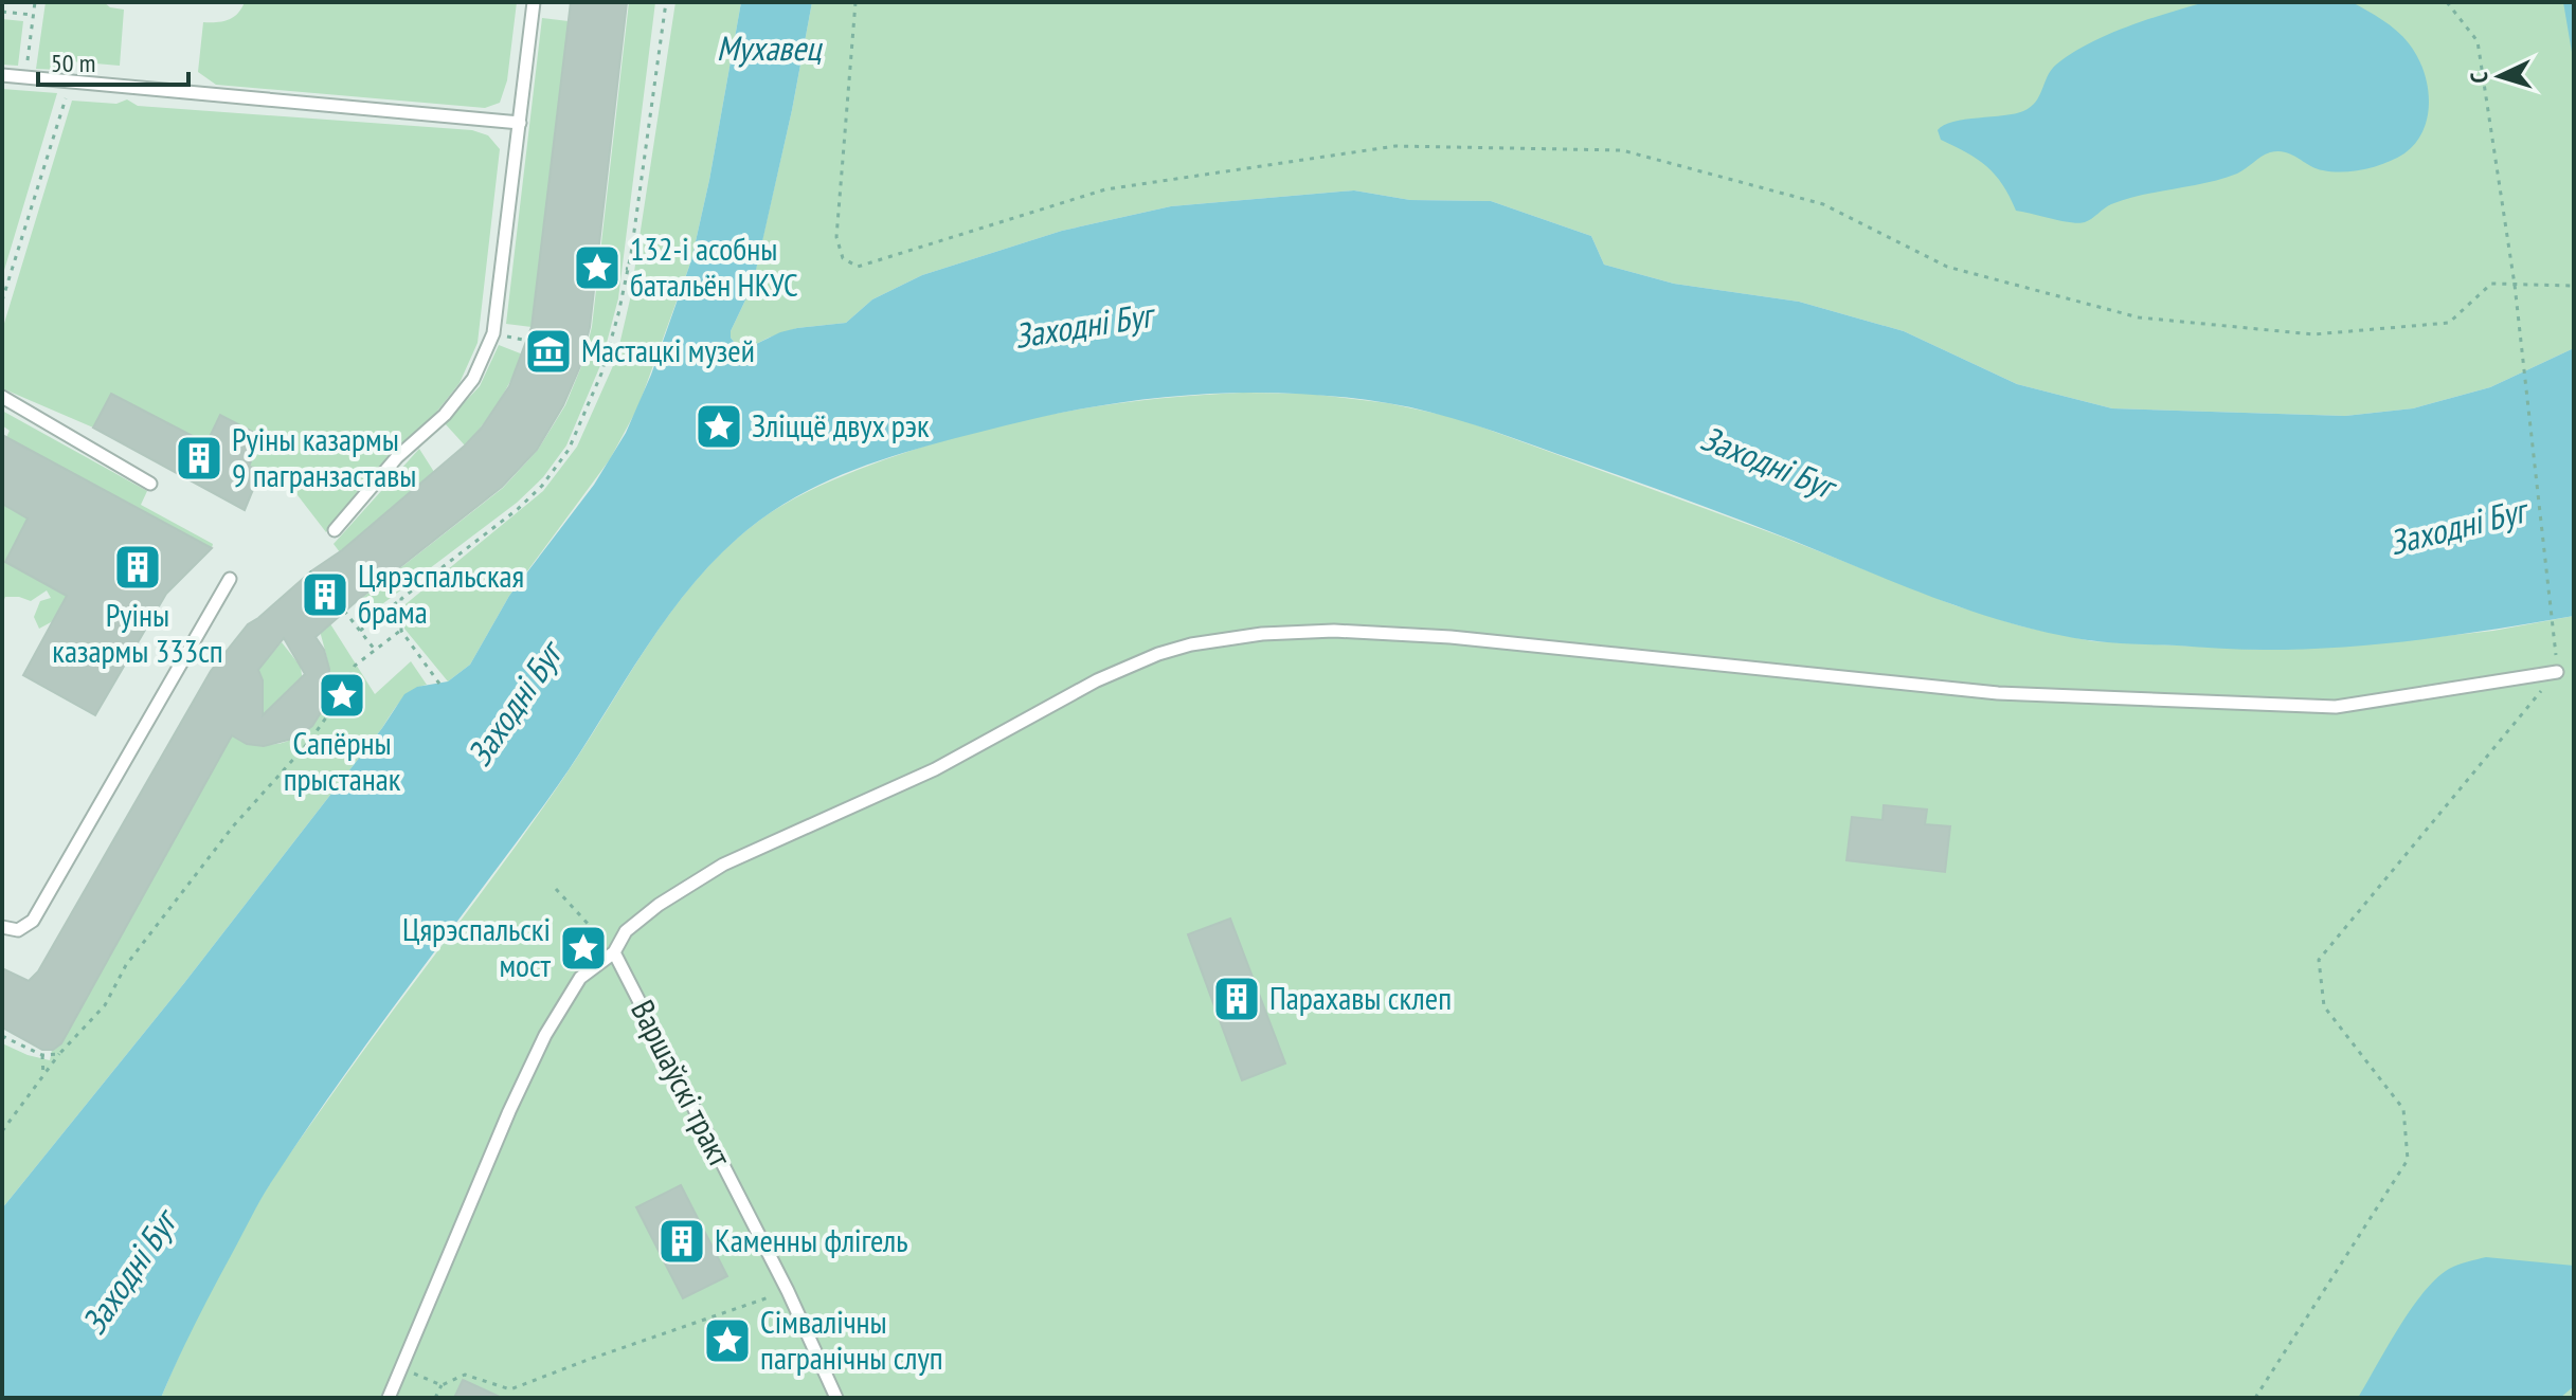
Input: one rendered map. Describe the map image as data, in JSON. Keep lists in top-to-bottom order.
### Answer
{
  "streets": {
    "lane": ["Варшаўскі тракт"]
  },
  "water": ["Мухавец", "Заходні Буг"],
  "places": {
    "place": [
      "132-і асобны батальён НКУС",
      "Зліццё двух рэк",
      "Сапёрны прыстанак",
      "Цярэспальскі мост",
      "Сімвалічны пагранічны слуп"
    ],
    "museum": ["Мастацкі музей"],
    "building": [
      "Руіны казармы 9 пагранзаставы",
      "Руіны казармы 333сп",
      "Цярэспальская брама",
      "Парахавы склеп",
      "Каменны флігель"
    ]
  },
  "scale_bar": "50 m",
  "north": "left"
}
